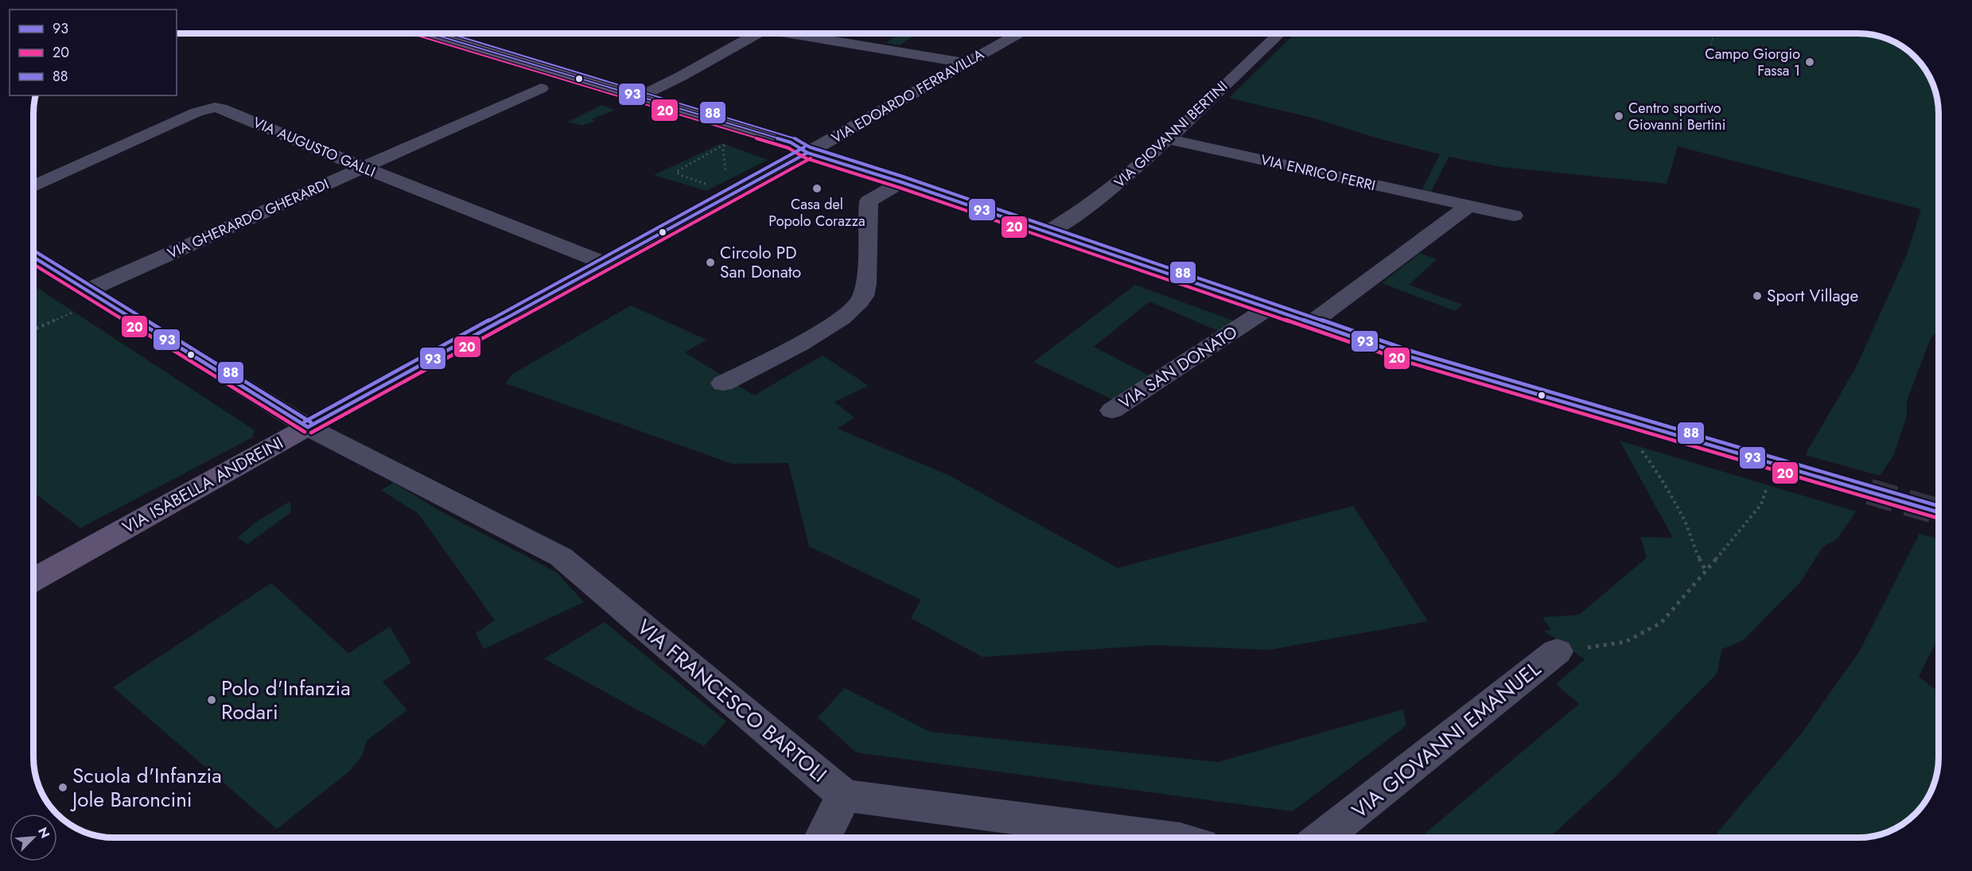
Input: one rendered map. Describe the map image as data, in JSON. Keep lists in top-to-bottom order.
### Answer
{
  "streets": {
    "main road": ["VIA SAN DONATO", "VIA ISABELLA ANDREINI"],
    "street": [
      "VIA EDOARDO FERRAVILLA",
      "VIA GIOVANNI BERTINI",
      "VIA AUGUSTO GALLI",
      "VIA ENRICO FERRI",
      "VIA GHERARDO GHERARDI",
      "VIA FRANCESCO BARTOLI",
      "VIA GIOVANNI EMANUEL"
    ]
  },
  "crossings": [
    ["VIA EDOARDO FERRAVILLA", "VIA SAN DONATO"],
    ["VIA EDOARDO FERRAVILLA", "VIA ISABELLA ANDREINI"],
    ["VIA GIOVANNI BERTINI", "VIA ENRICO FERRI"],
    ["VIA GIOVANNI BERTINI", "VIA SAN DONATO"],
    ["VIA AUGUSTO GALLI", "VIA GHERARDO GHERARDI"],
    ["VIA AUGUSTO GALLI", "VIA ISABELLA ANDREINI"],
    ["VIA GHERARDO GHERARDI", "VIA FRANCESCO BARTOLI"],
    ["VIA SAN DONATO", "VIA ISABELLA ANDREINI"],
    ["VIA ISABELLA ANDREINI", "VIA FRANCESCO BARTOLI"]
  ],
  "places": [
    "Campo Giorgio Fassa 1",
    "Centro sportivo Giovanni Bertini",
    "Casa del Popolo Corazza",
    "Circolo PD San Donato",
    "Sport Village",
    "Polo d'Infanzia Rodari",
    "Scuola d'Infanzia Jole Baroncini"
  ],
  "lines": ["transit line 93", "transit line 20", "transit line 88"],
  "legend": ["93", "20", "88"],
  "north": "top right"
}
